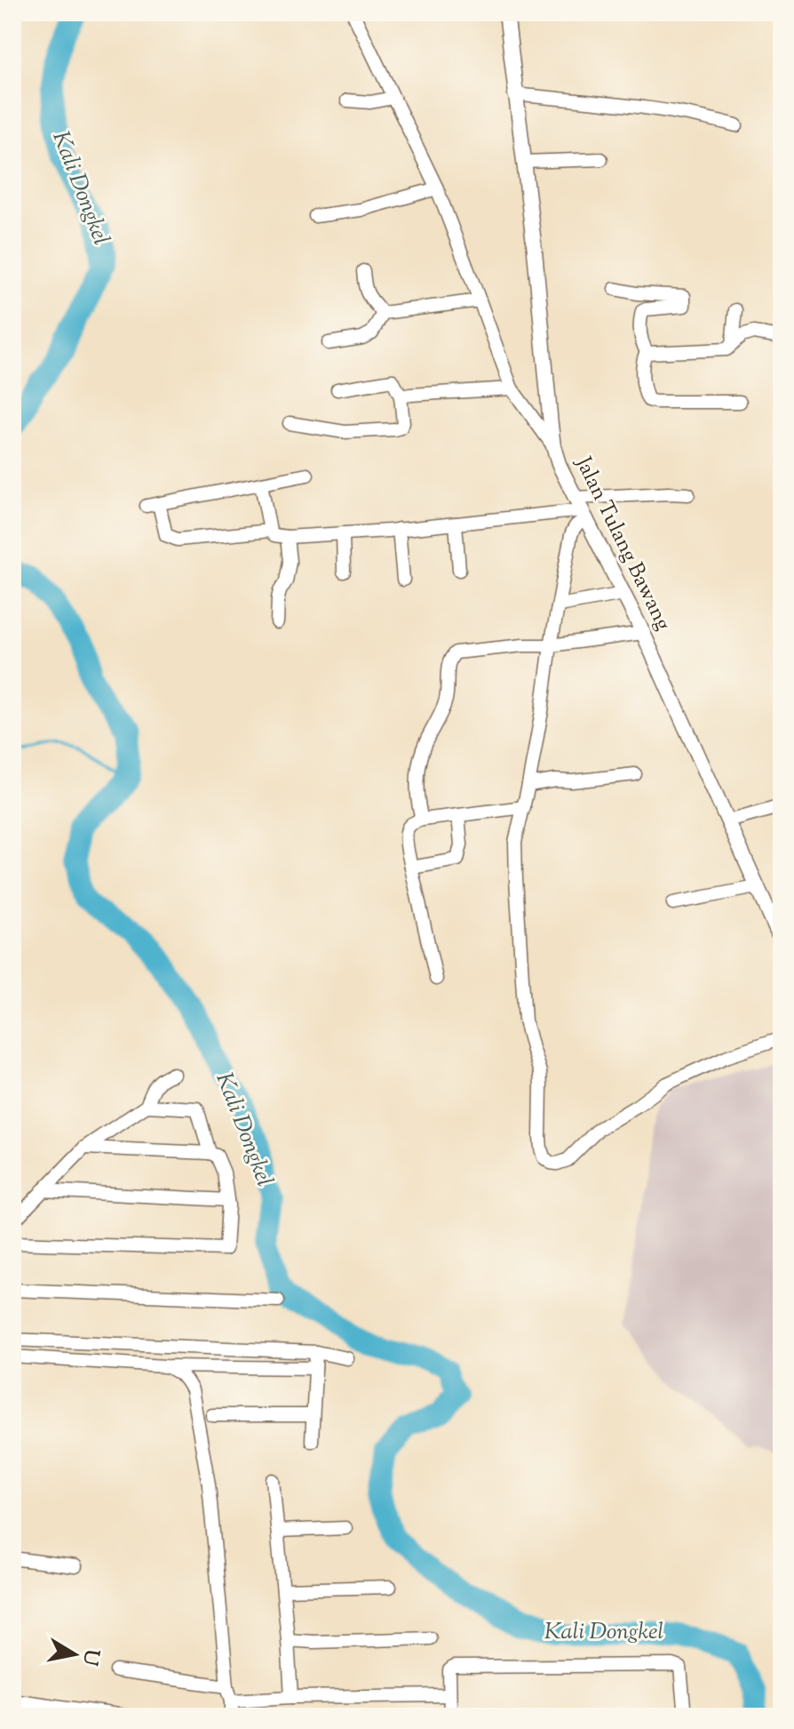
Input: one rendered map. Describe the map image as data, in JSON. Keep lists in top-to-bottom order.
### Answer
{
  "streets": {
    "street": ["Jalan Tulang Bawang"]
  },
  "water": ["Kali Dongkel"],
  "north": "right"
}
